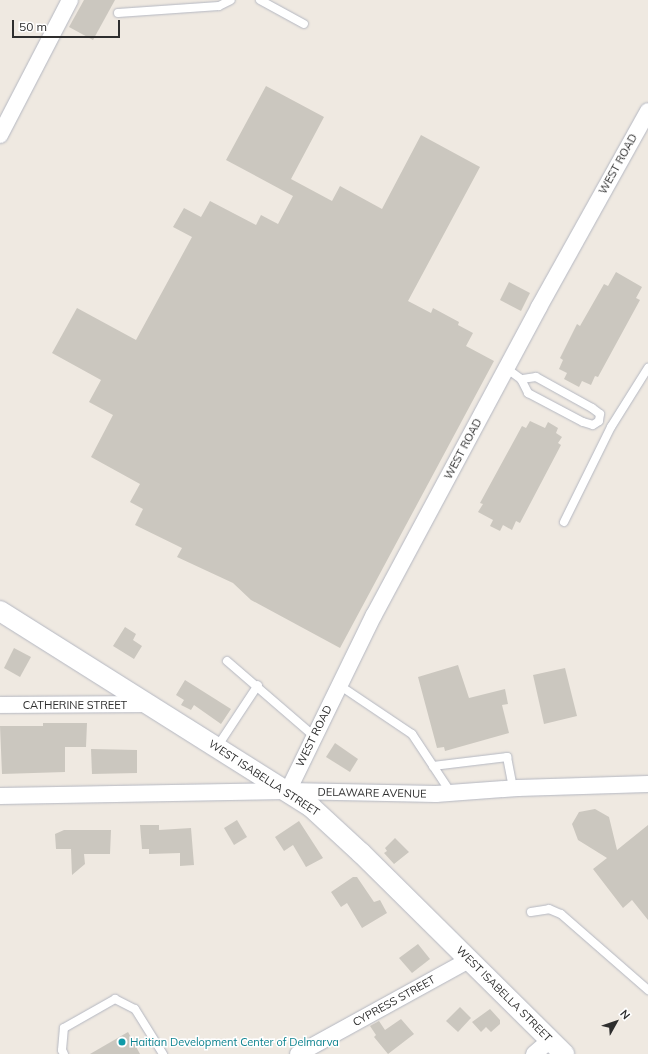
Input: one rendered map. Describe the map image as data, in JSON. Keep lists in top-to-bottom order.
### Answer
{
  "streets": {
    "street": [
      "WEST ROAD",
      "CATHERINE STREET",
      "WEST ISABELLA STREET",
      "DELAWARE AVENUE",
      "CYPRESS STREET"
    ]
  },
  "crossings": [
    ["WEST ROAD", "WEST ISABELLA STREET"],
    ["WEST ROAD", "DELAWARE AVENUE"],
    ["CATHERINE STREET", "WEST ISABELLA STREET"],
    ["WEST ISABELLA STREET", "DELAWARE AVENUE"],
    ["WEST ISABELLA STREET", "CYPRESS STREET"]
  ],
  "places": ["Haitian Development Center of Delmarva"],
  "scale_bar": "50 m",
  "north": "top right"
}
